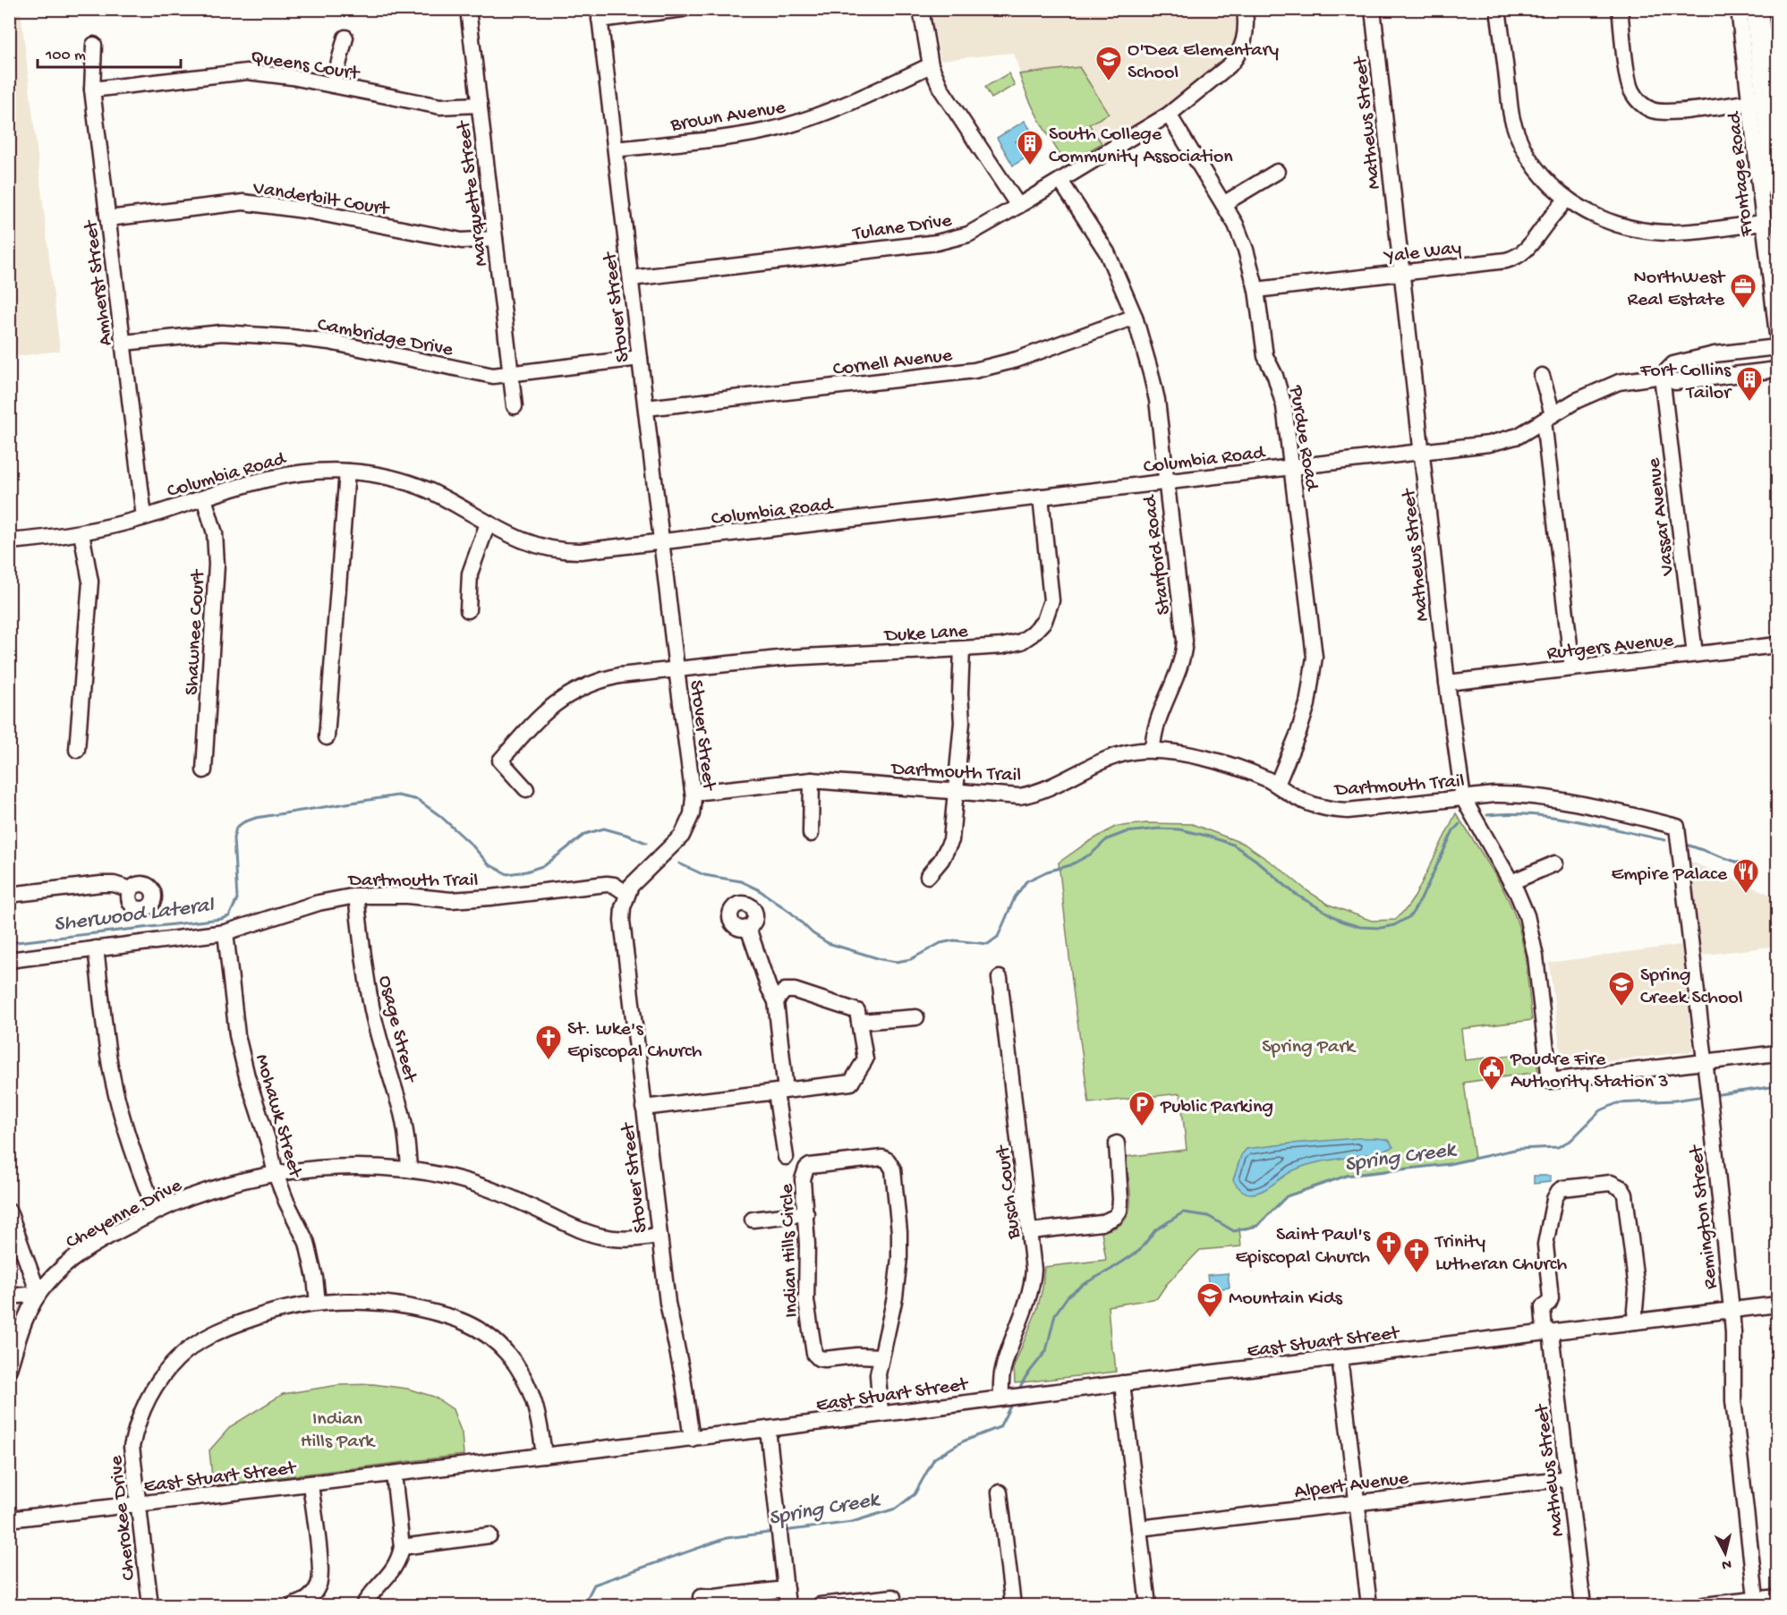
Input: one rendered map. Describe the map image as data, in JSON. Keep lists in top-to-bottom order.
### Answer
{
  "streets": {
    "street": [
      "Queens Court",
      "Brown Avenue",
      "Mathews Street",
      "Frontage Road",
      "Marquette Street",
      "Vanderbilt Court",
      "Tulane Drive",
      "Yale Way",
      "Amherst Street",
      "Stover Street",
      "Cambridge Drive",
      "Cornell Avenue",
      "Purdue Road",
      "Columbia Road",
      "Vassar Avenue",
      "Stanford Road",
      "Duke Lane",
      "Shawnee Court",
      "Rutgers Avenue",
      "Dartmouth Trail",
      "Osage Street",
      "Mohawk Street",
      "Busch Court",
      "Cheyenne Drive",
      "Remington Street",
      "Indian Hills Circle",
      "East Stuart Street",
      "Alpert Avenue",
      "Cherokee Drive"
    ]
  },
  "crossings": [
    ["Queens Court", "Marquette Street"],
    ["Queens Court", "Amherst Street"],
    ["Brown Avenue", "Stover Street"],
    ["Mathews Street", "Yale Way"],
    ["Mathews Street", "Columbia Road"],
    ["Mathews Street", "Rutgers Avenue"],
    ["Mathews Street", "Dartmouth Trail"],
    ["Mathews Street", "Remington Street"],
    ["Mathews Street", "East Stuart Street"],
    ["Mathews Street", "Alpert Avenue"],
    ["Marquette Street", "Vanderbilt Court"],
    ["Marquette Street", "Cambridge Drive"],
    ["Vanderbilt Court", "Amherst Street"],
    ["Tulane Drive", "Stover Street"],
    ["Tulane Drive", "Purdue Road"],
    ["Tulane Drive", "Stanford Road"],
    ["Yale Way", "Purdue Road"],
    ["Amherst Street", "Cambridge Drive"],
    ["Amherst Street", "Columbia Road"],
    ["Stover Street", "Cambridge Drive"],
    ["Stover Street", "Cornell Avenue"],
    ["Stover Street", "Columbia Road"],
    ["Stover Street", "Duke Lane"],
    ["Stover Street", "Dartmouth Trail"],
    ["Stover Street", "Cheyenne Drive"],
    ["Stover Street", "East Stuart Street"],
    ["Cornell Avenue", "Stanford Road"],
    ["Purdue Road", "Columbia Road"],
    ["Purdue Road", "Dartmouth Trail"],
    ["Columbia Road", "Vassar Avenue"],
    ["Columbia Road", "Stanford Road"],
    ["Columbia Road", "Duke Lane"],
    ["Columbia Road", "Shawnee Court"],
    ["Vassar Avenue", "Rutgers Avenue"],
    ["Stanford Road", "Dartmouth Trail"],
    ["Dartmouth Trail", "Osage Street"],
    ["Dartmouth Trail", "Mohawk Street"],
    ["Dartmouth Trail", "Remington Street"],
    ["Osage Street", "Cheyenne Drive"],
    ["Mohawk Street", "Cheyenne Drive"],
    ["Mohawk Street", "Cherokee Drive"],
    ["Busch Court", "East Stuart Street"],
    ["Remington Street", "East Stuart Street"],
    ["Indian Hills Circle", "East Stuart Street"],
    ["East Stuart Street", "Cherokee Drive"]
  ],
  "water": ["Sherwood Lateral", "Spring Creek"],
  "parks": ["Spring Park", "Indian Hills Park"],
  "places": {
    "school or university": ["O'Dea Elementary School", "Spring Creek School", "Mountain Kids"],
    "building": ["South College Community Association", "Fort Collins Tailor"],
    "office": ["NorthWest Real Estate"],
    "restaurant": ["Empire Palace"],
    "church": ["St. Luke's Episcopal Church", "Saint Paul's Episcopal Church", "Trinity Lutheran Church"],
    "public building": ["Poudre Fire Authority Station 3"],
    "parking": ["Public Parking"]
  },
  "scale_bar": "100 m",
  "north": "bottom"
}
